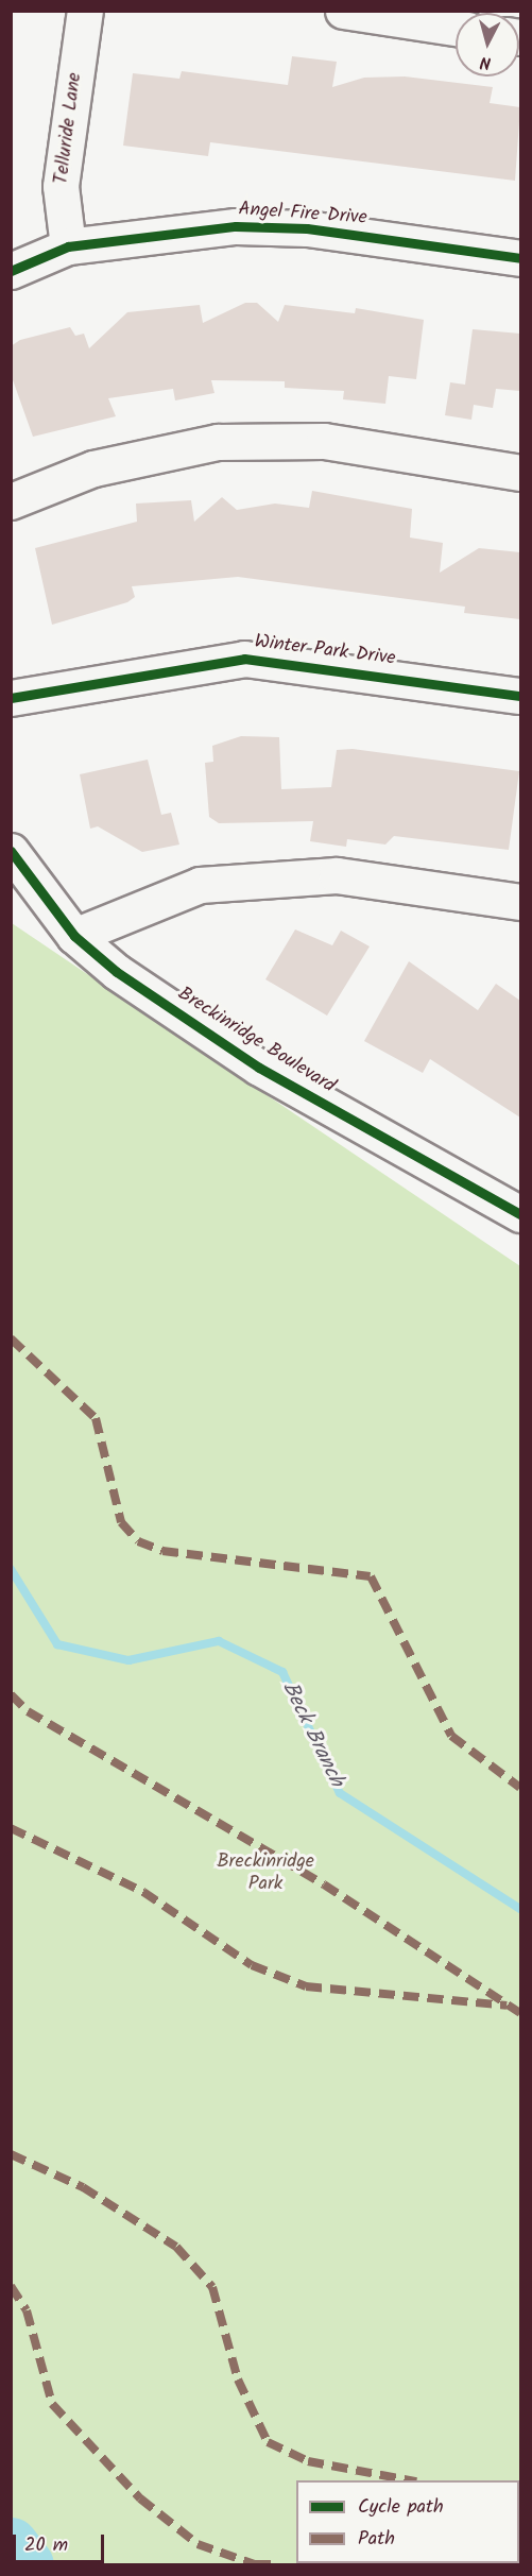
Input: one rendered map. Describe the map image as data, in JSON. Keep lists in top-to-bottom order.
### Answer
{
  "streets": {
    "street": [
      "Telluride Lane",
      "Angel Fire Drive",
      "Winter Park Drive",
      "Breckinridge Boulevard"
    ]
  },
  "crossings": [
    ["Telluride Lane", "Angel Fire Drive"]
  ],
  "water": ["Beck Branch"],
  "parks": ["Breckinridge Park"],
  "legend": ["Cycle path", "Path"],
  "scale_bar": "20 m",
  "north": "bottom"
}
